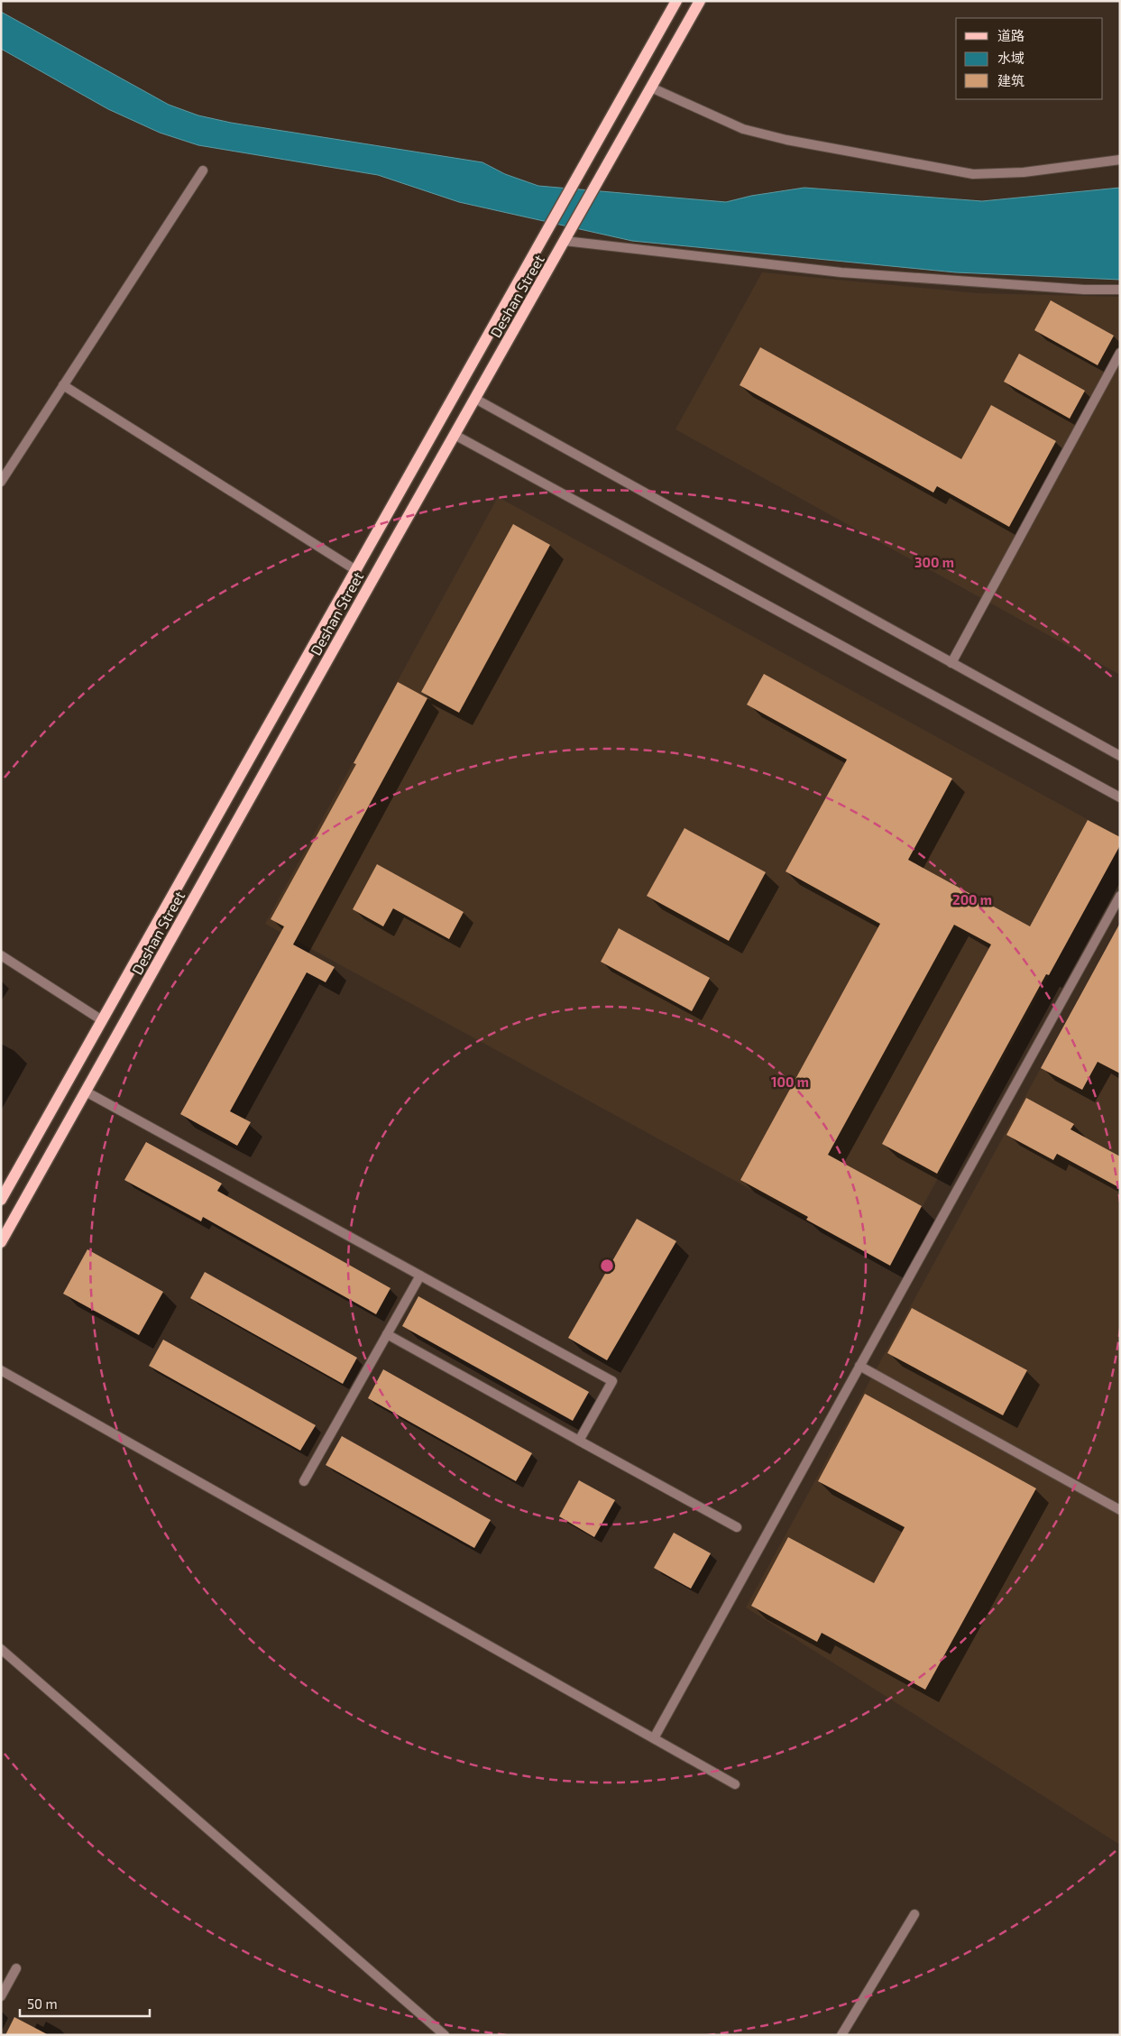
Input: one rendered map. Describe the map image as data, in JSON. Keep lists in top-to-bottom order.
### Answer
{
  "streets": {
    "main road": ["Deshan Street"]
  },
  "legend": ["道路", "水域", "建筑"],
  "scale_bar": "50 m",
  "rings": ["300 m", "200 m", "100 m"]
}
